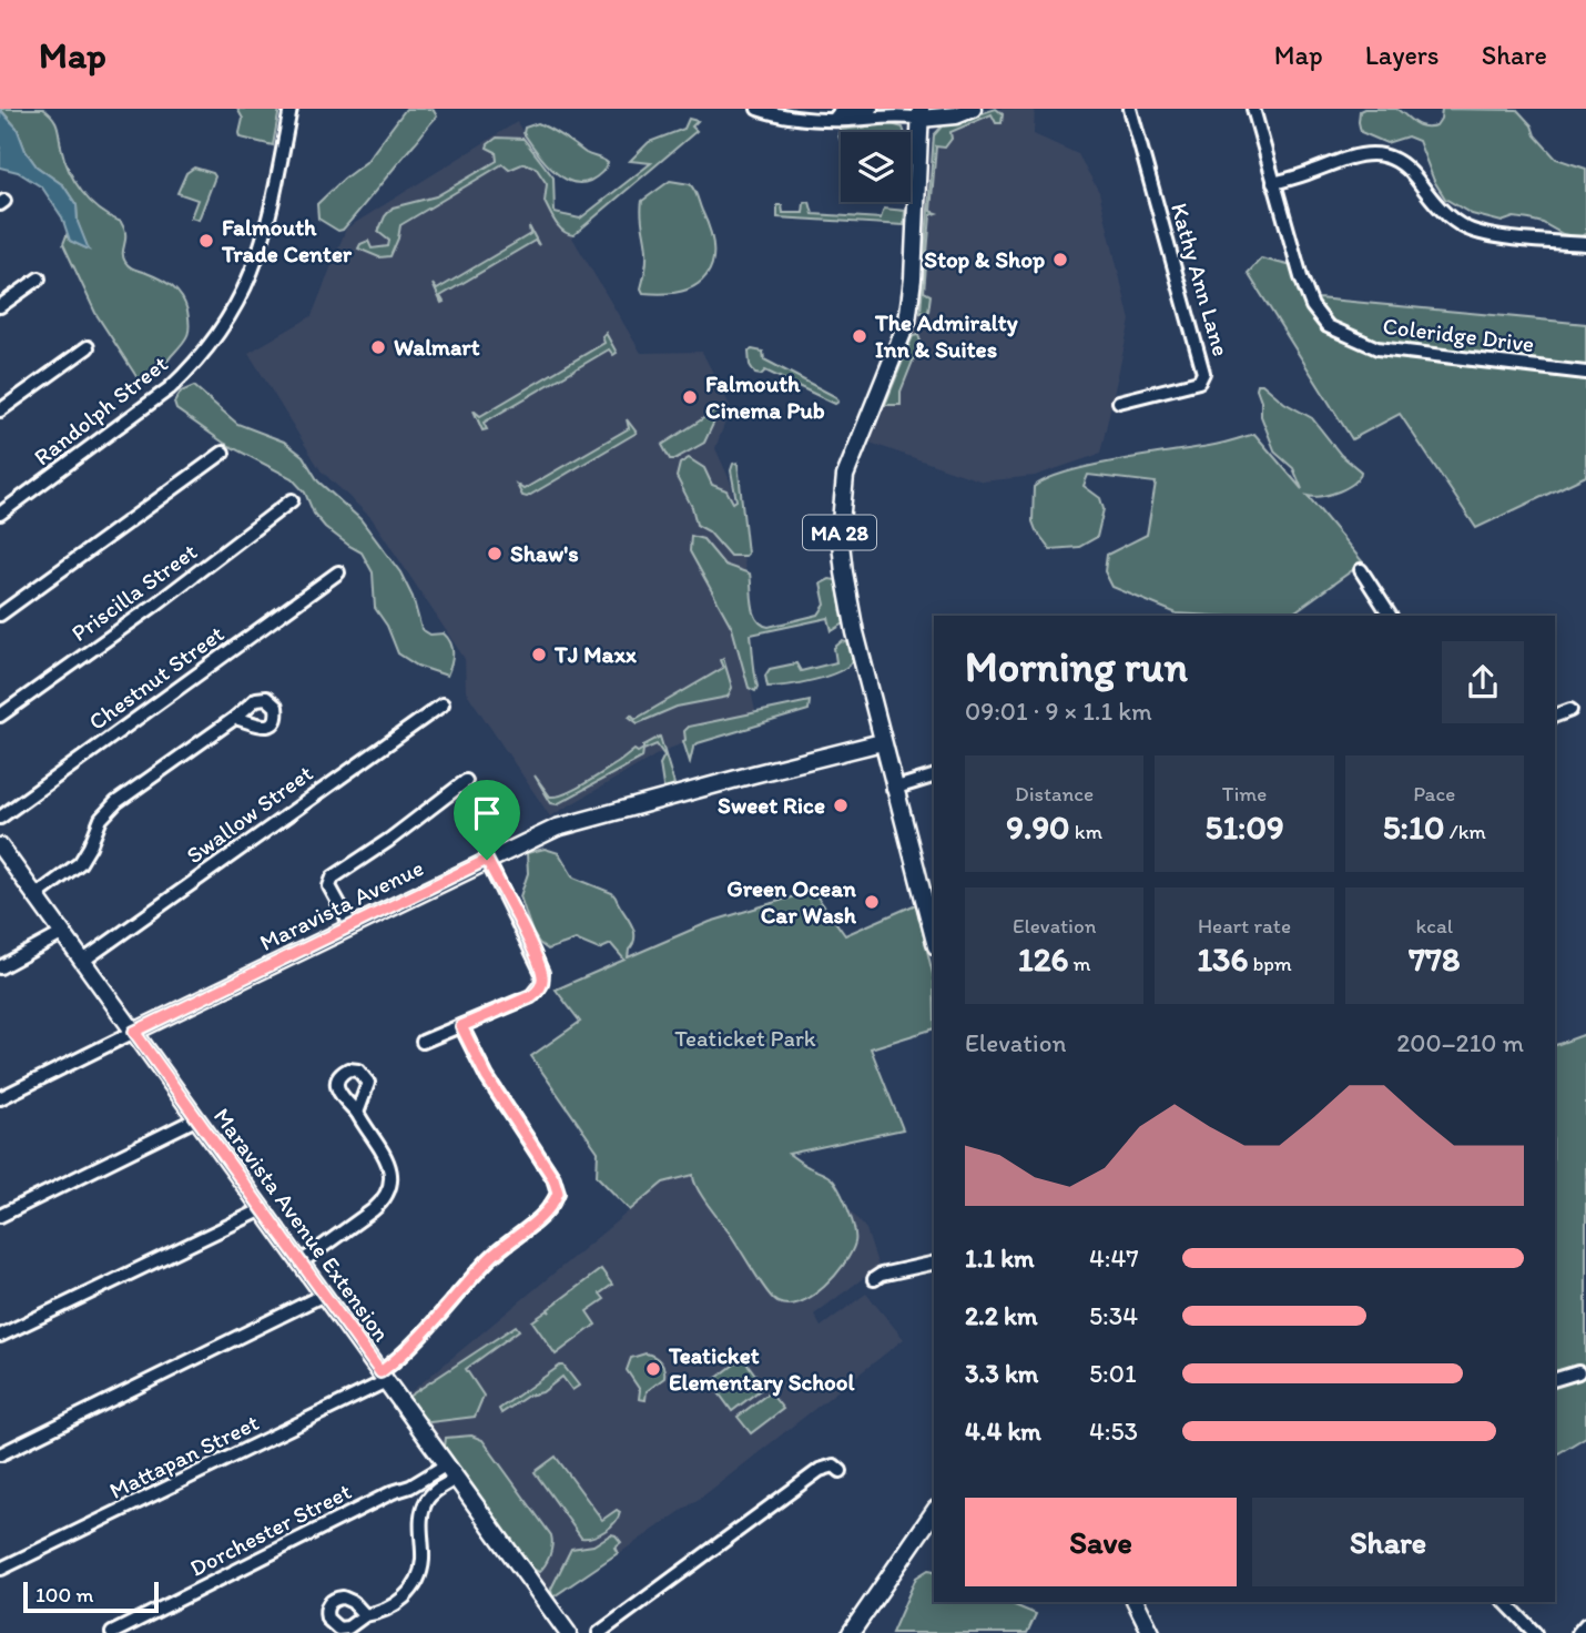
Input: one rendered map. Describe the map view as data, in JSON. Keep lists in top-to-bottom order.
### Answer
{
  "streets": {
    "main road": ["MA 28", "Maravista Avenue", "Maravista Avenue Extension"],
    "street": [
      "Kathy Ann Lane",
      "Coleridge Drive",
      "Randolph Street",
      "Priscilla Street",
      "Chestnut Street",
      "Swallow Street",
      "Mattapan Street",
      "Dorchester Street"
    ]
  },
  "crossings": [
    ["MA 28", "Maravista Avenue"],
    ["Maravista Avenue", "Maravista Avenue Extension"],
    ["Maravista Avenue Extension", "Mattapan Street"],
    ["Maravista Avenue Extension", "Dorchester Street"]
  ],
  "parks": ["Teaticket Park"],
  "places": [
    "Falmouth Trade Center",
    "Stop & Shop",
    "The Admiralty Inn & Suites",
    "Walmart",
    "Falmouth Cinema Pub",
    "Shaw's",
    "TJ Maxx",
    "Sweet Rice",
    "Green Ocean Car Wash",
    "Teaticket Elementary School"
  ],
  "scale_bar": "100 m",
  "page": {
    "header": "Map",
    "nav": ["Map", "Layers", "Share"],
    "heading": ["Morning run", "09:01 · 9 × 1.1 km"],
    "stats": [
      ["Distance", "9.90 km"],
      ["Time", "51:09"],
      ["Pace", "5:10 /km"],
      ["Elevation", "126 m"],
      ["Heart rate", "136 bpm"],
      ["kcal", "778"]
    ],
    "chart": ["Elevation", "200–210 m"],
    "list": [
      {
        "name": "1.1 km",
        "note": "4:47"
      },
      {
        "name": "2.2 km",
        "note": "5:34"
      },
      {
        "name": "3.3 km",
        "note": "5:01"
      },
      {
        "name": "4.4 km",
        "note": "4:53"
      }
    ],
    "buttons": ["Save", "Share"],
    "scale": "100 m"
  }
}
